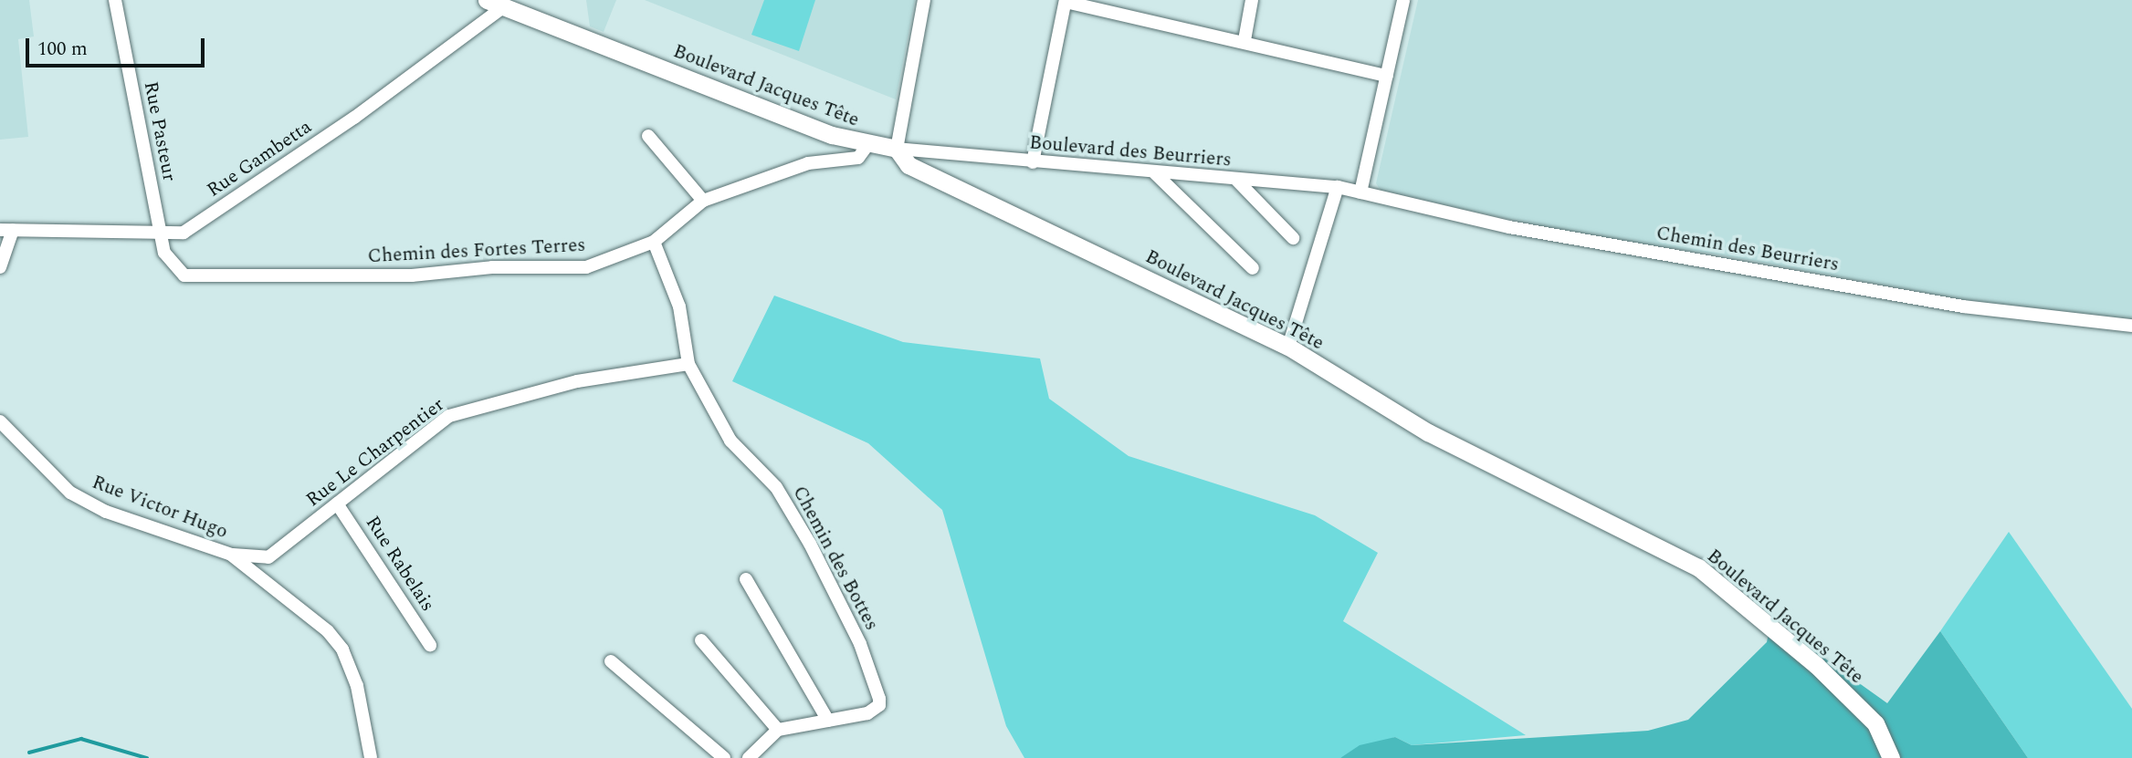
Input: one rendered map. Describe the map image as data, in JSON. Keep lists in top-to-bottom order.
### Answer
{
  "streets": {
    "street": [
      "Boulevard Jacques Tête",
      "Rue Pasteur",
      "Boulevard des Beurriers",
      "Rue Gambetta",
      "Chemin des Beurriers",
      "Chemin des Fortes Terres",
      "Rue Le Charpentier",
      "Rue Victor Hugo",
      "Chemin des Bottes",
      "Rue Rabelais"
    ]
  },
  "crossings": [
    ["Boulevard Jacques Tête", "Boulevard des Beurriers"],
    ["Boulevard Jacques Tête", "Rue Gambetta"],
    ["Boulevard Jacques Tête", "Chemin des Fortes Terres"],
    ["Rue Pasteur", "Rue Gambetta"],
    ["Rue Pasteur", "Chemin des Fortes Terres"],
    ["Boulevard des Beurriers", "Chemin des Beurriers"],
    ["Rue Gambetta", "Chemin des Fortes Terres"],
    ["Rue Le Charpentier", "Rue Victor Hugo"],
    ["Rue Le Charpentier", "Chemin des Bottes"],
    ["Rue Le Charpentier", "Rue Rabelais"]
  ],
  "scale_bar": "100 m"
}
